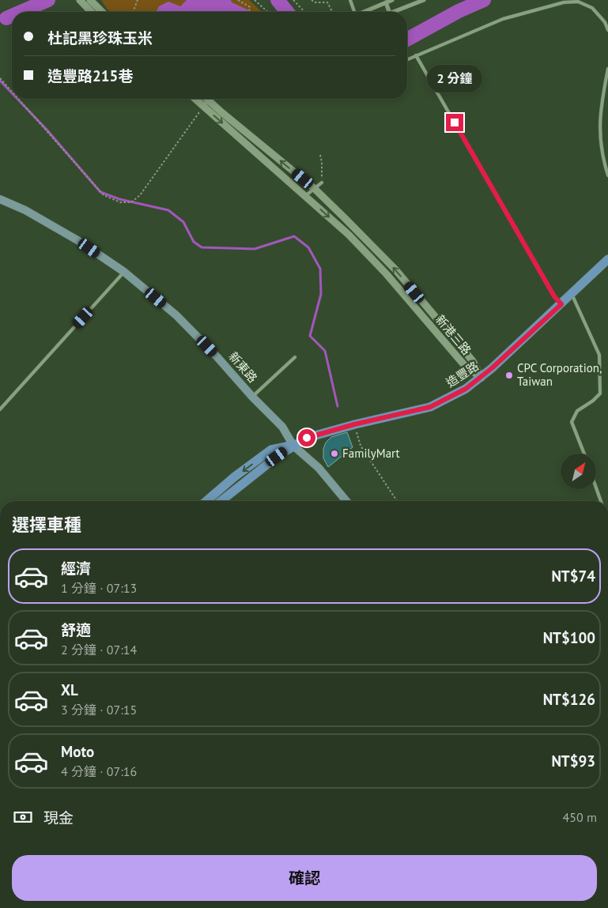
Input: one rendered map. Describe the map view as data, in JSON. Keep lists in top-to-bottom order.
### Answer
{
  "streets": {
    "main road": ["新東路", "造豐路"],
    "street": ["新港三路"]
  },
  "crossings": [
    ["新港三路", "造豐路"],
    ["新東路", "造豐路"]
  ],
  "places": ["CPC Corporation, Taiwan", "FamilyMart"],
  "north": "top right",
  "page": {
    "banner": ["杜記黑珍珠玉米", "造豐路215巷"],
    "bubble": "2 分鐘",
    "heading": "選擇車種",
    "list": [
      {
        "name": "經濟",
        "note": "1 分鐘 · 07:13",
        "value": "NT$74"
      },
      {
        "name": "舒適",
        "note": "2 分鐘 · 07:14",
        "value": "NT$100"
      },
      {
        "name": "XL",
        "note": "3 分鐘 · 07:15",
        "value": "NT$126"
      },
      {
        "name": "Moto",
        "note": "4 分鐘 · 07:16",
        "value": "NT$93"
      }
    ],
    "pay": ["現金", "450 m"],
    "buttons": "確認"
  }
}
